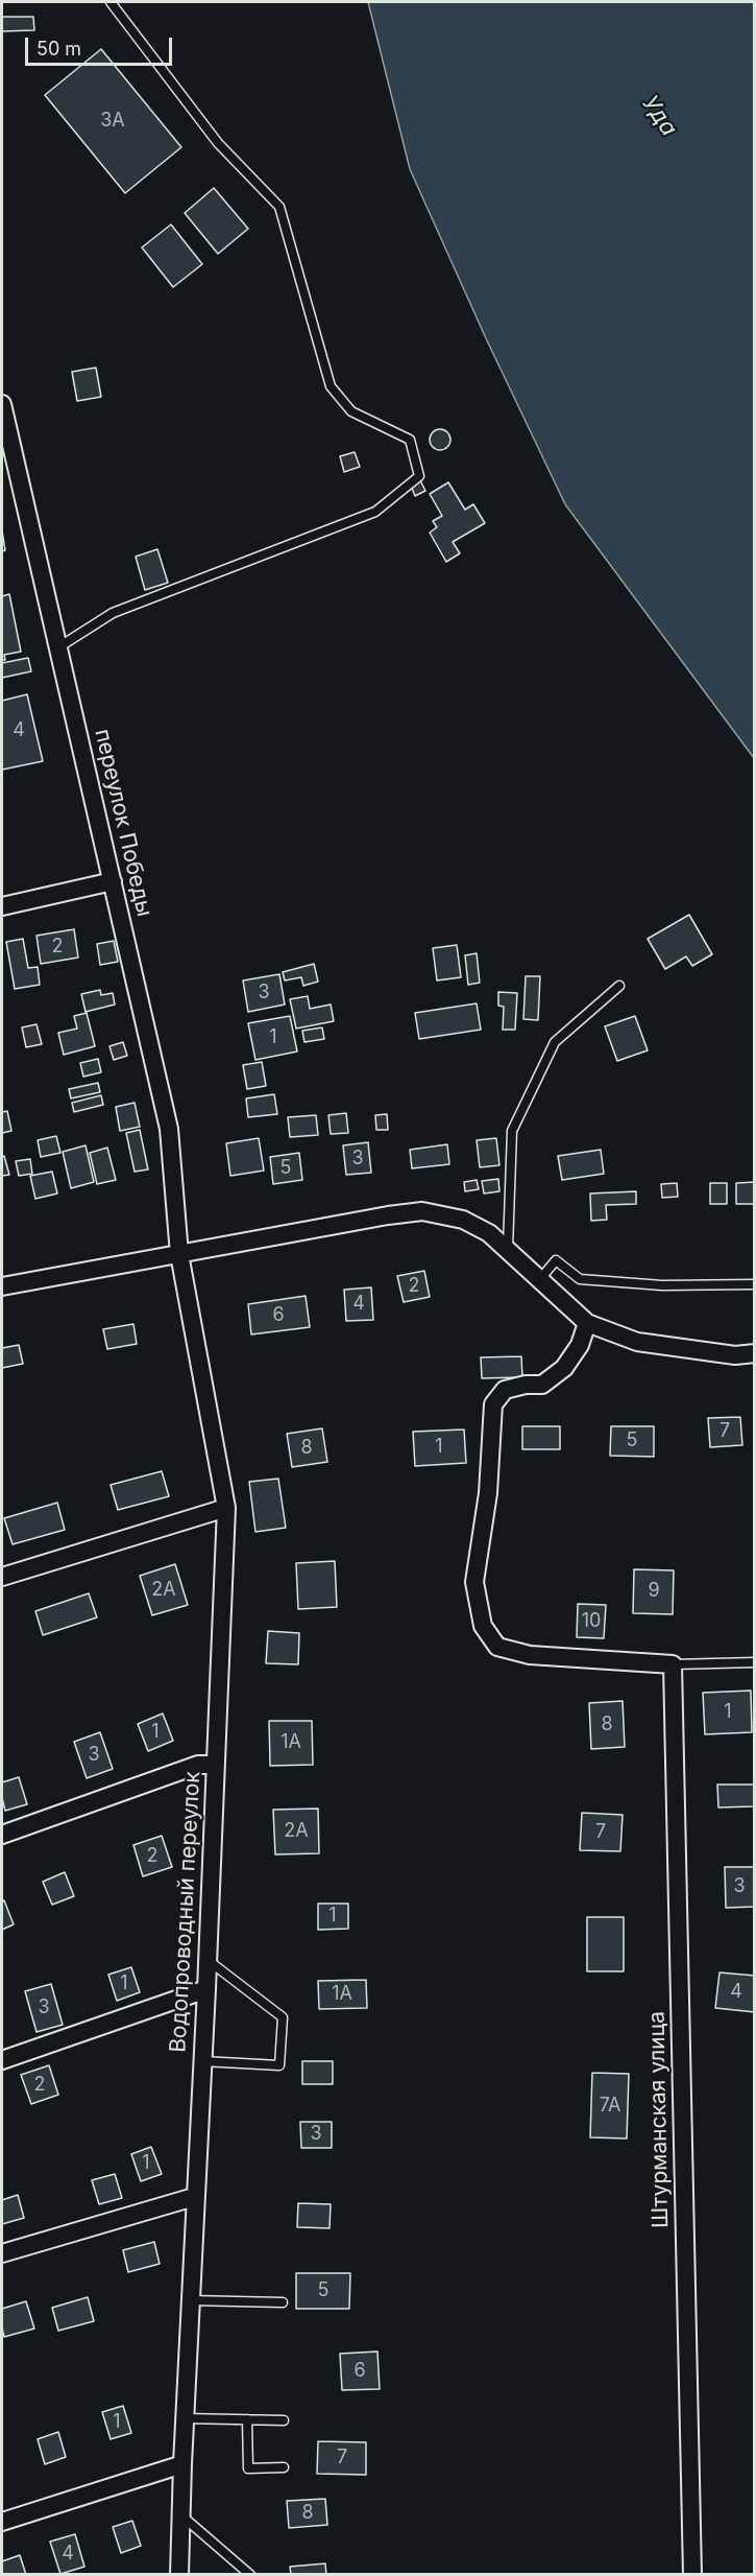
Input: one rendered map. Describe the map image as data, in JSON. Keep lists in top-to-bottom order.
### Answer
{
  "streets": {
    "street": ["переулок Победы", "Водопроводный переулок", "Штурманская улица"]
  },
  "crossings": [
    ["переулок Победы", "Водопроводный переулок"]
  ],
  "water": ["Уда"],
  "house_numbers": [
    "3А",
    "4",
    "2",
    "3",
    "1",
    "3",
    "5",
    "2",
    "4",
    "6",
    "7",
    "5",
    "1",
    "8",
    "2А",
    "9",
    "10",
    "1",
    "8",
    "1",
    "1А",
    "3",
    "2А",
    "7",
    "2",
    "3",
    "1",
    "1",
    "4",
    "1А",
    "3",
    "2",
    "7А",
    "3",
    "1",
    "5",
    "6",
    "1",
    "7",
    "8",
    "4"
  ],
  "scale_bar": "50 m"
}
